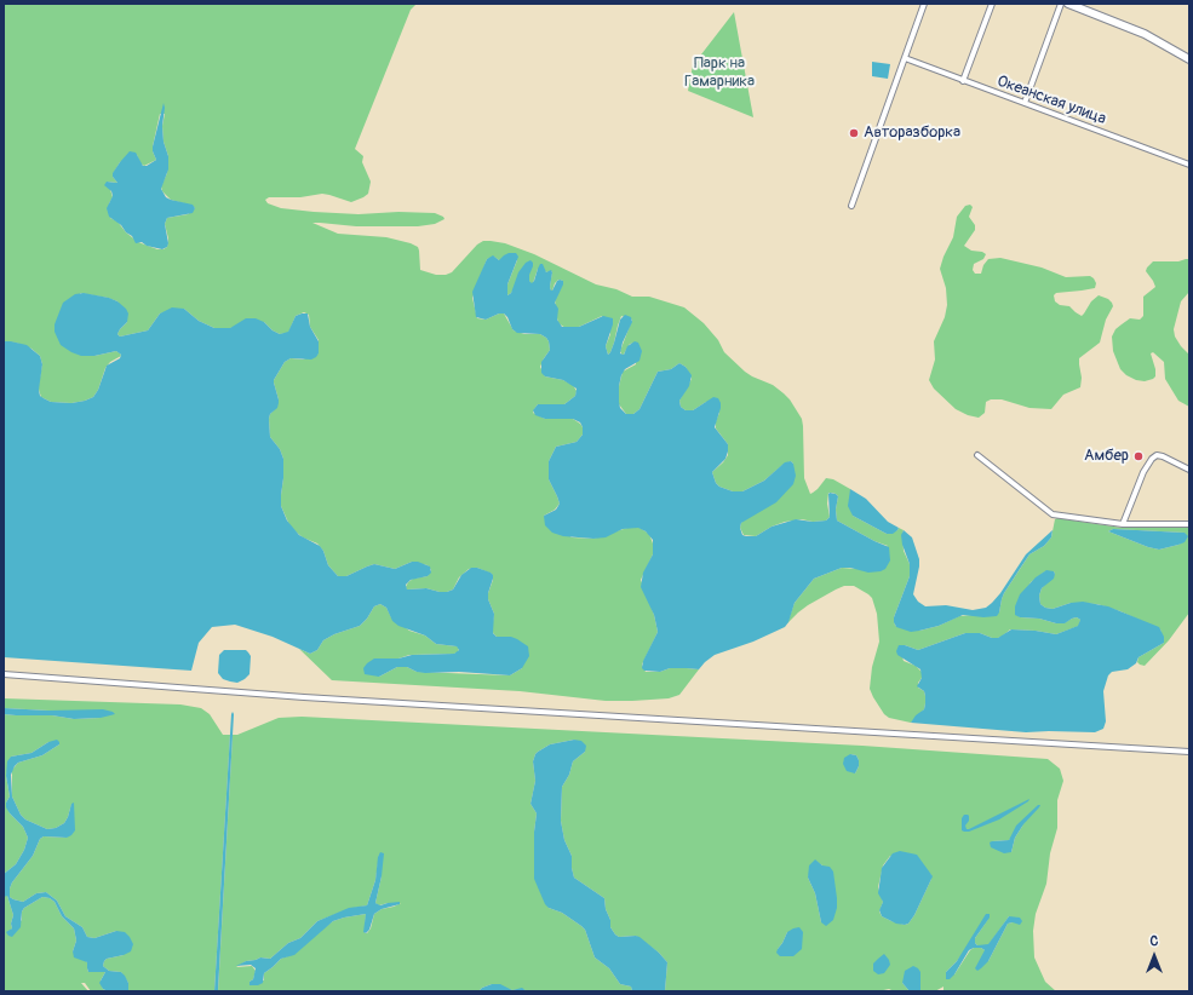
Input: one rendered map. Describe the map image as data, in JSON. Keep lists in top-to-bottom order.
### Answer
{
  "streets": {
    "street": ["Океанская улица"]
  },
  "parks": ["Парк на Гамарника"],
  "places": ["Авторазборка", "Амбер"],
  "north": "top"
}
